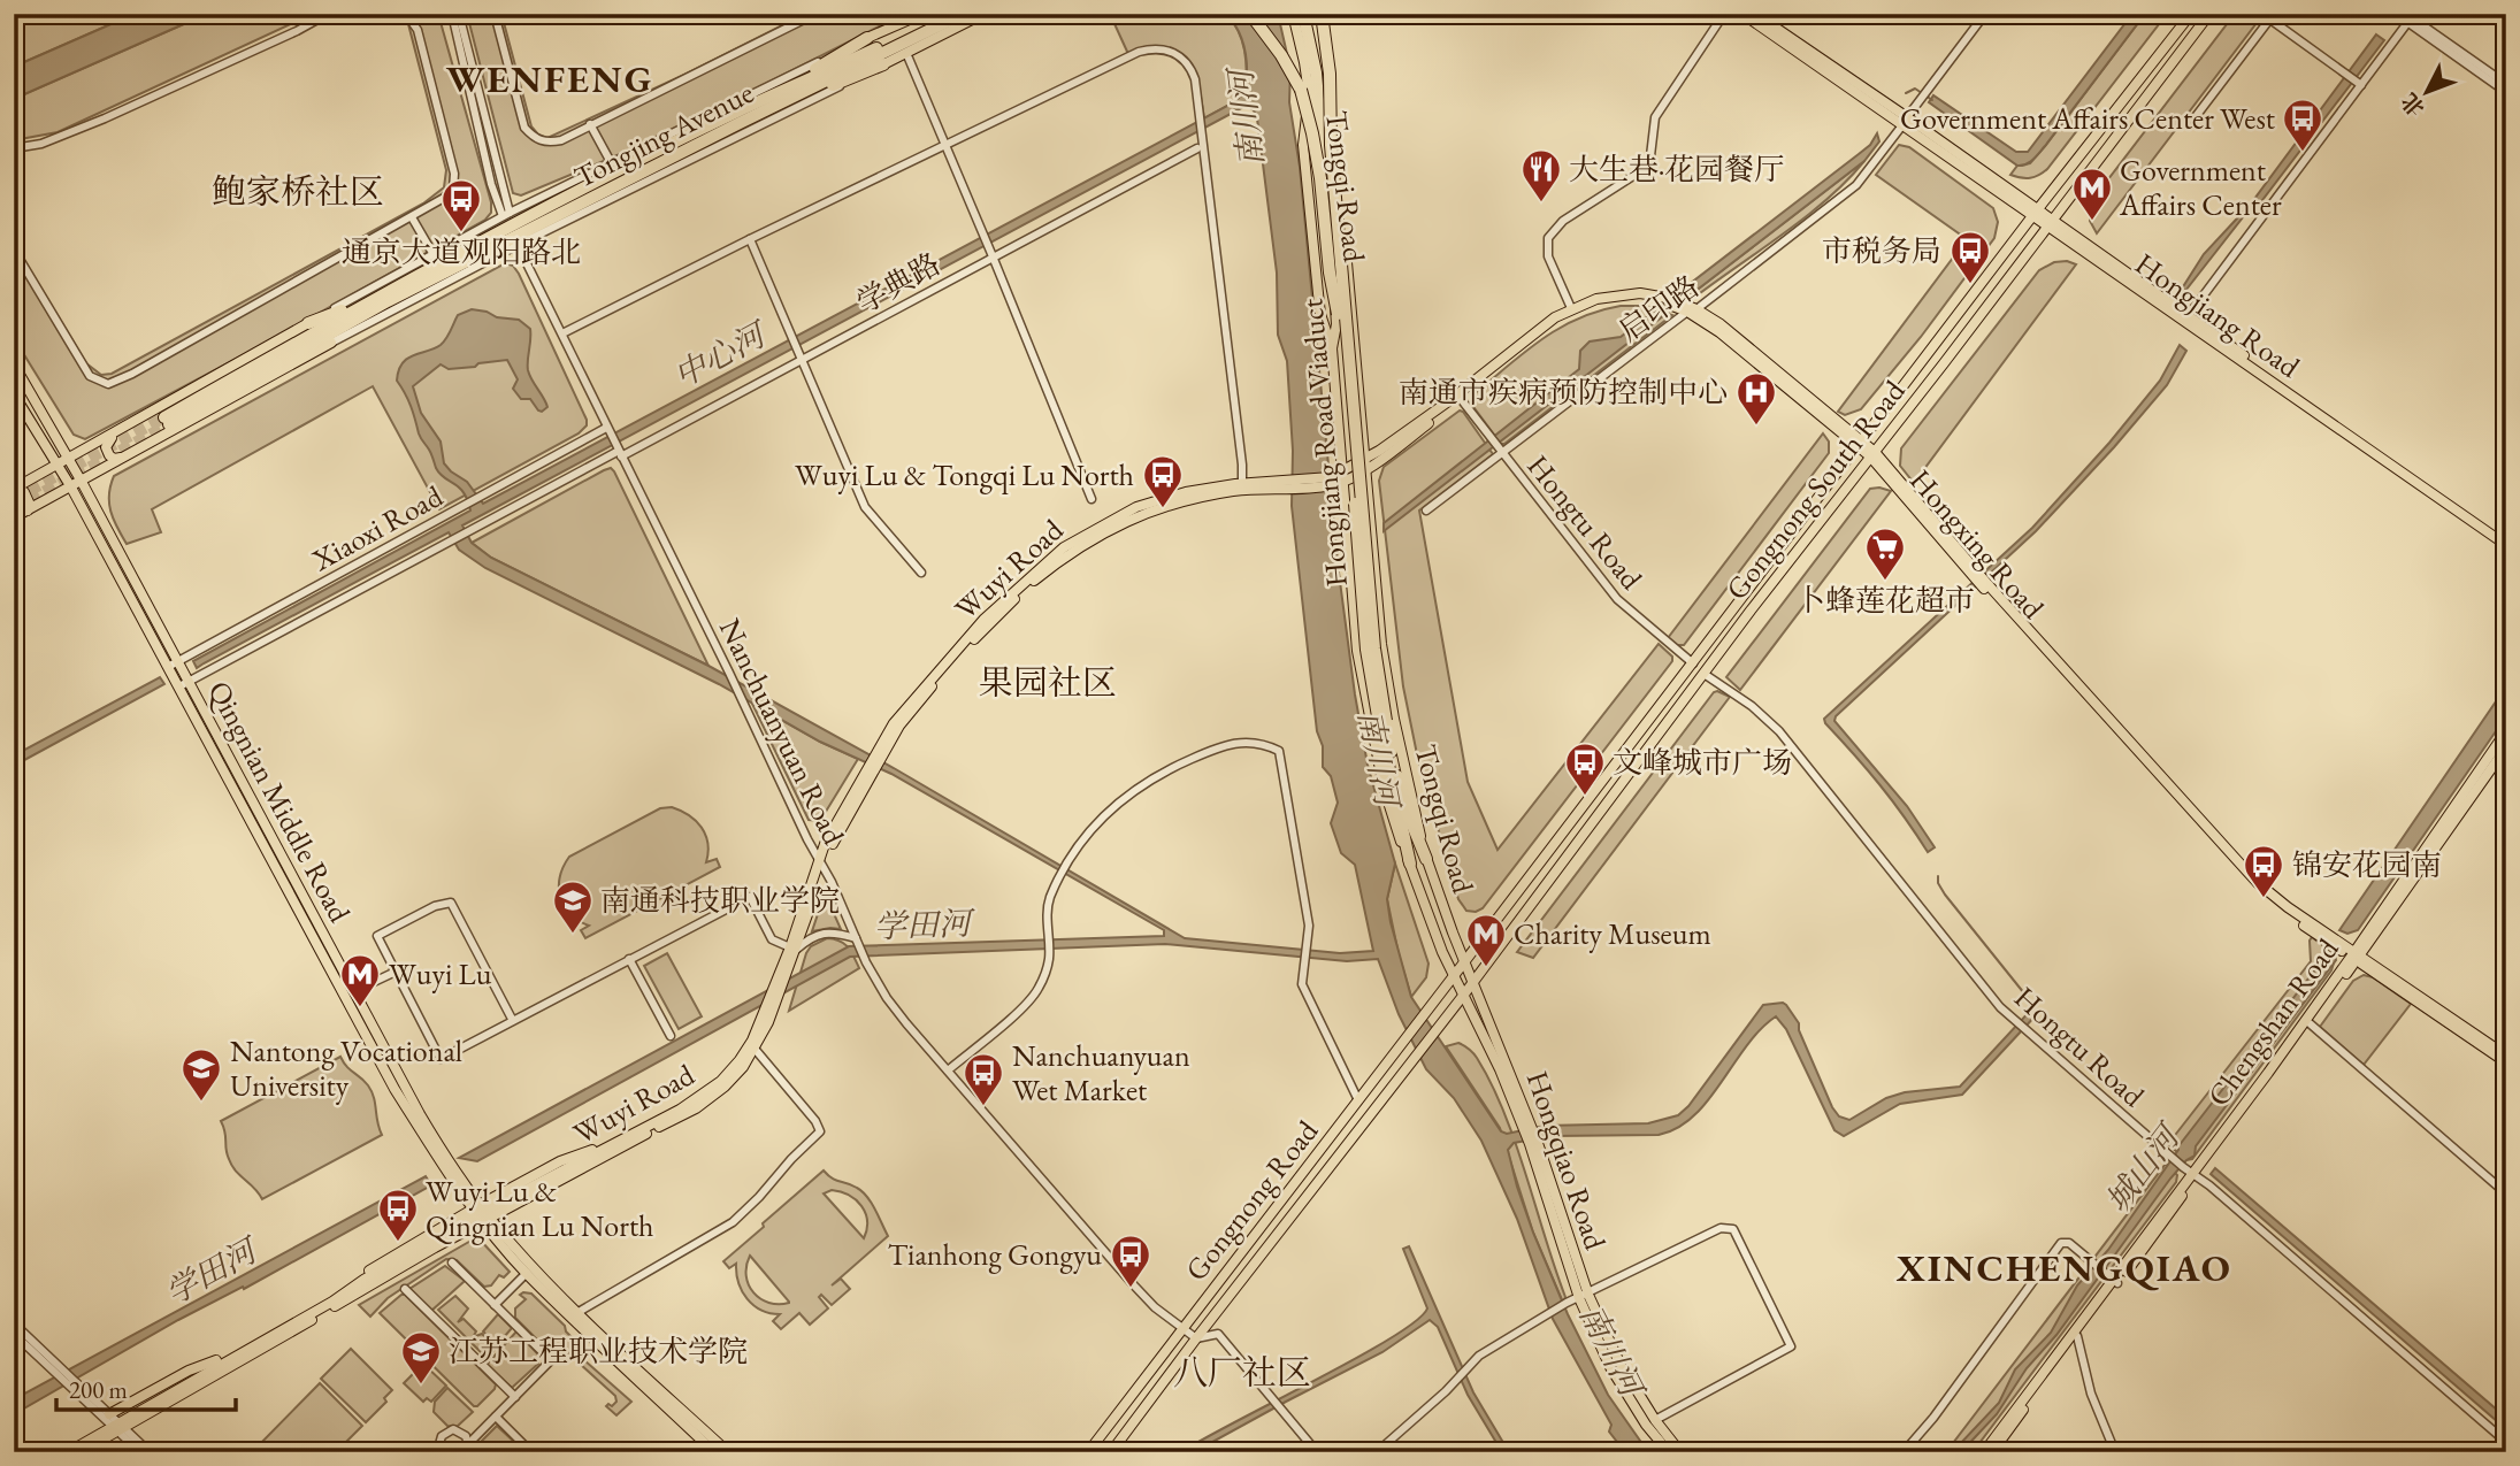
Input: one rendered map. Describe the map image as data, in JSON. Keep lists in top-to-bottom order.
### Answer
{
  "streets": {
    "highway": ["Tongjing Avenue", "Hongjiang Road Viaduct"],
    "main road": [
      "Tongqi Road",
      "Hongjiang Road",
      "Gongnong South Road",
      "Hongxing Road",
      "Wuyi Road",
      "Qingnian Middle Road",
      "Chengshan Road",
      "Hongqiao Road",
      "Gongnong Road"
    ],
    "street": [
      "学典路",
      "启印路",
      "Hongtu Road",
      "Xiaoxi Road",
      "Nanchuanyuan Road"
    ]
  },
  "crossings": [
    ["Tongqi Road", "Hongjiang Road Viaduct"],
    ["Tongqi Road", "Gongnong South Road"],
    ["Tongqi Road", "Hongxing Road"],
    ["Tongqi Road", "Wuyi Road"],
    ["Tongqi Road", "Hongqiao Road"],
    ["Tongqi Road", "Gongnong Road"],
    ["学典路", "Xiaoxi Road"],
    ["学典路", "Nanchuanyuan Road"],
    ["启印路", "Hongjiang Road"],
    ["启印路", "Hongtu Road"],
    ["启印路", "Hongxing Road"],
    ["Hongjiang Road", "Gongnong South Road"],
    ["Gongnong South Road", "Hongtu Road"],
    ["Gongnong South Road", "Hongxing Road"],
    ["Gongnong South Road", "Hongqiao Road"],
    ["Gongnong South Road", "Gongnong Road"],
    ["Hongtu Road", "Hongxing Road"],
    ["Hongtu Road", "Chengshan Road"],
    ["Xiaoxi Road", "Nanchuanyuan Road"],
    ["Xiaoxi Road", "Qingnian Middle Road"],
    ["Hongxing Road", "Wuyi Road"],
    ["Hongxing Road", "Chengshan Road"],
    ["Wuyi Road", "Nanchuanyuan Road"],
    ["Wuyi Road", "Qingnian Middle Road"],
    ["Nanchuanyuan Road", "Gongnong Road"],
    ["Hongqiao Road", "Gongnong Road"]
  ],
  "districts": [
    "WENFENG",
    "鲍家桥社区",
    "果园社区",
    "XINCHENGQIAO",
    "八厂社区"
  ],
  "water": [
    "南川河",
    "中心河",
    "学田河",
    "城山河"
  ],
  "places": {
    "bus stop": [
      "Government Affairs Center West",
      "通京大道观阳路北",
      "市税务局",
      "Wuyi Lu & Tongqi Lu North",
      "文峰城市广场",
      "锦安花园南",
      "Nanchuanyuan Wet Market",
      "Wuyi Lu & Qingnian Lu North",
      "Tianhong Gongyu"
    ],
    "restaurant": ["大生巷·花园餐厅"],
    "metro station": ["Government Affairs Center", "Charity Museum", "Wuyi Lu"],
    "hospital": ["南通市疾病预防控制中心"],
    "supermarket": ["卜蜂莲花超市"],
    "school or university": ["南通科技职业学院", "Nantong Vocational University", "江苏工程职业技术学院"]
  },
  "scale_bar": "200 m",
  "north": "bottom left"
}
